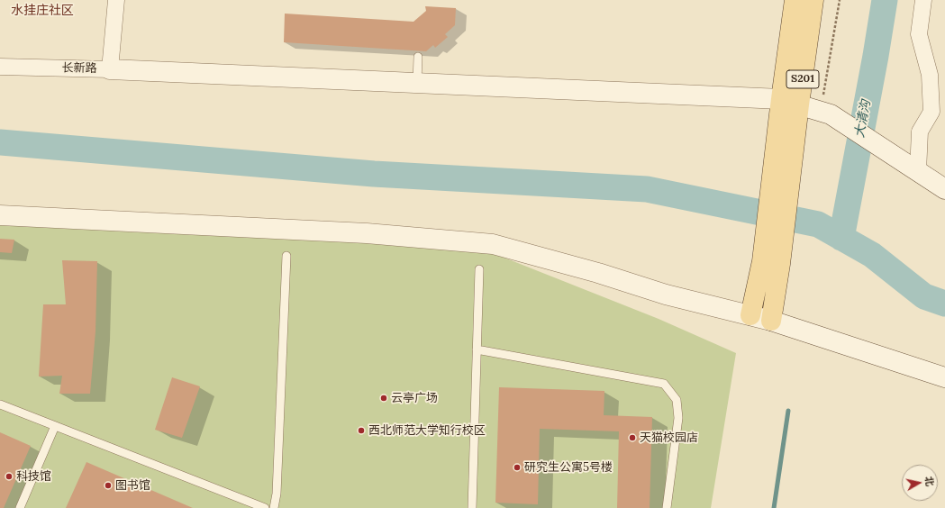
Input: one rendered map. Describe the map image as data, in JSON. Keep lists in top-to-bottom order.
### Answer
{
  "streets": {
    "main road": ["S201"],
    "street": ["长新路"]
  },
  "districts": ["水挂庄社区"],
  "water": ["大清沟"],
  "places": [
    "云亭广场",
    "西北师范大学知行校区",
    "天猫校园店",
    "研究生公寓5号楼",
    "科技馆",
    "图书馆"
  ],
  "north": "right"
}
